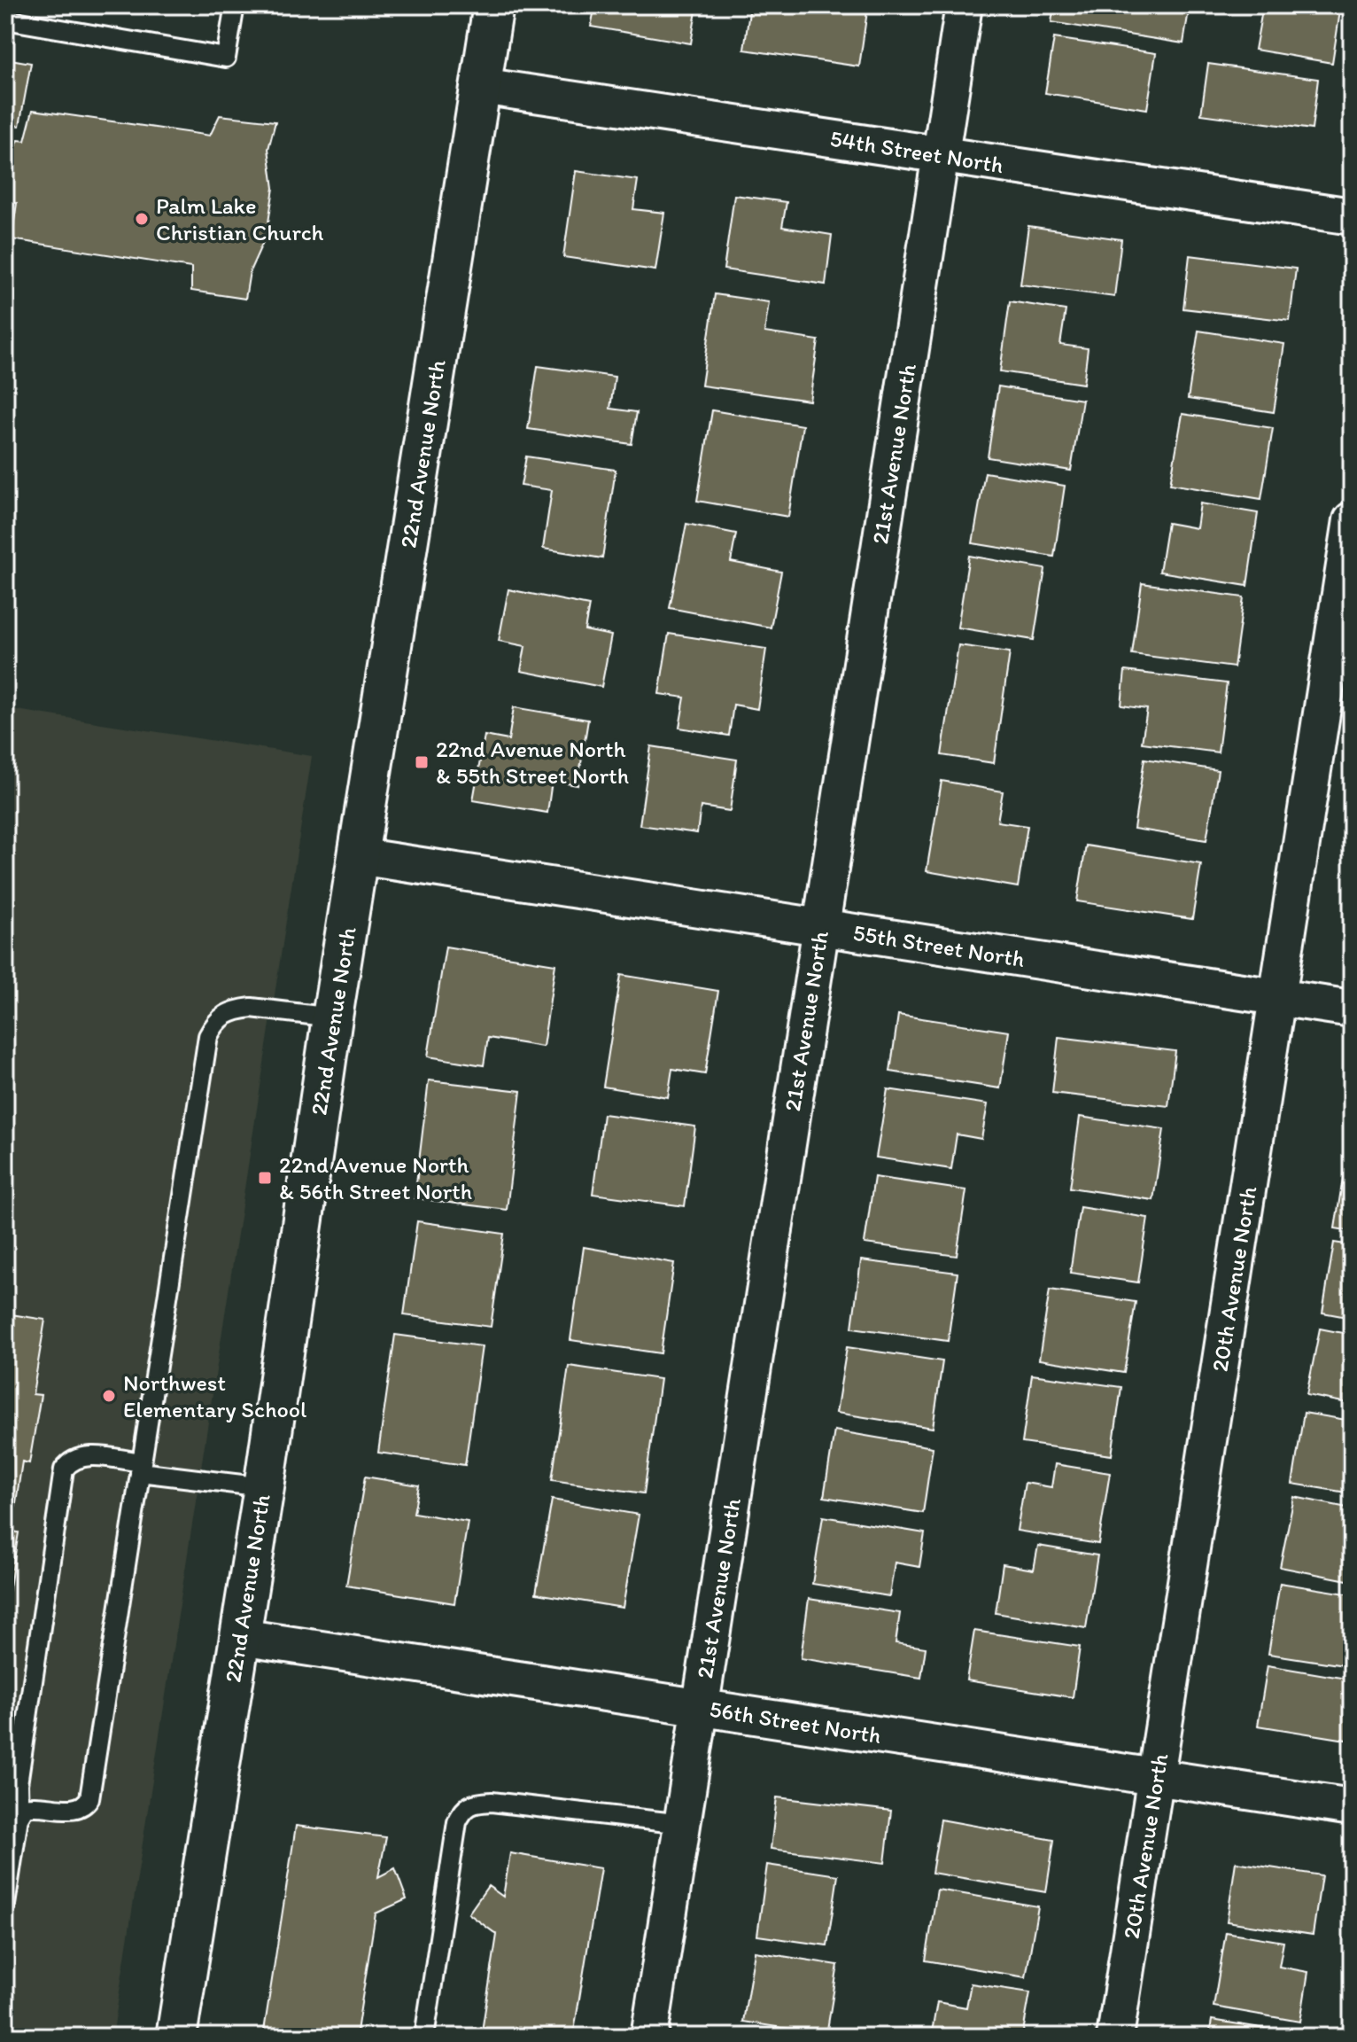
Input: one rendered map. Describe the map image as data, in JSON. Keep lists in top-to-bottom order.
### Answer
{
  "streets": {
    "main road": ["22nd Avenue North"],
    "street": [
      "54th Street North",
      "21st Avenue North",
      "55th Street North",
      "20th Avenue North",
      "56th Street North"
    ]
  },
  "crossings": [
    ["54th Street North", "22nd Avenue North"],
    ["54th Street North", "21st Avenue North"],
    ["22nd Avenue North", "55th Street North"],
    ["22nd Avenue North", "56th Street North"],
    ["21st Avenue North", "55th Street North"],
    ["21st Avenue North", "56th Street North"],
    ["55th Street North", "20th Avenue North"],
    ["20th Avenue North", "56th Street North"]
  ],
  "places": {
    "other": ["Palm Lake Christian Church", "Northwest Elementary School"],
    "transit": ["22nd Avenue North & 55th Street North", "22nd Avenue North & 56th Street North"]
  }
}
